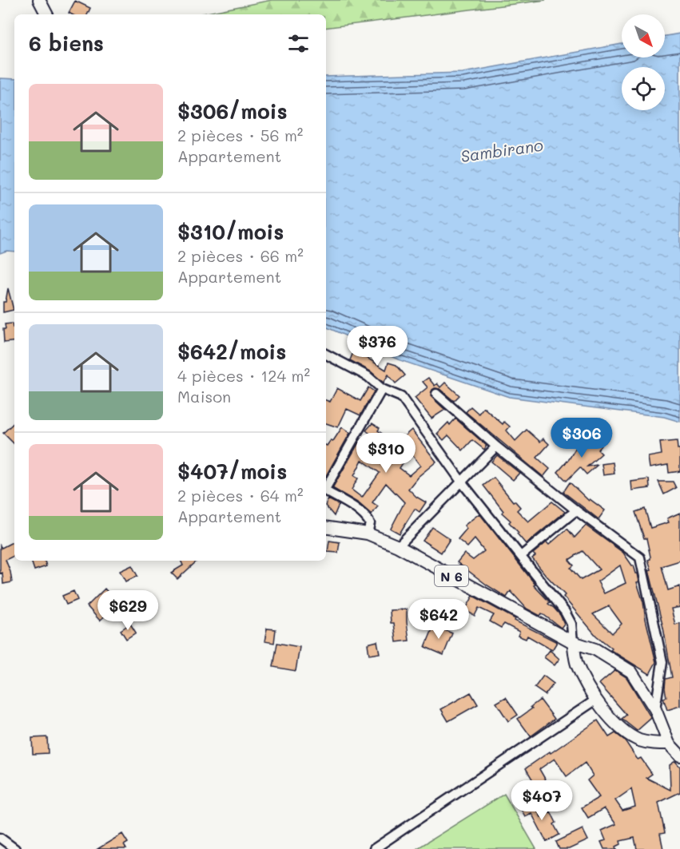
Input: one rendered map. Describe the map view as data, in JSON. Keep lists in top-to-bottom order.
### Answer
{
  "streets": {
    "main road": ["N 6"]
  },
  "water": ["Sambirano"],
  "north": "bottom right",
  "page": {
    "heading": "6 biens",
    "list": [
      {
        "name": "$306/mois",
        "note": "2 pièces · 56 m² · Appartement"
      },
      {
        "name": "$310/mois",
        "note": "2 pièces · 66 m² · Appartement"
      },
      {
        "name": "$642/mois",
        "note": "4 pièces · 124 m² · Maison"
      },
      {
        "name": "$407/mois",
        "note": "2 pièces · 64 m² · Appartement"
      }
    ],
    "price": [
      "$376",
      "$306",
      "$310",
      "$629",
      "$642",
      "$407"
    ]
  }
}
